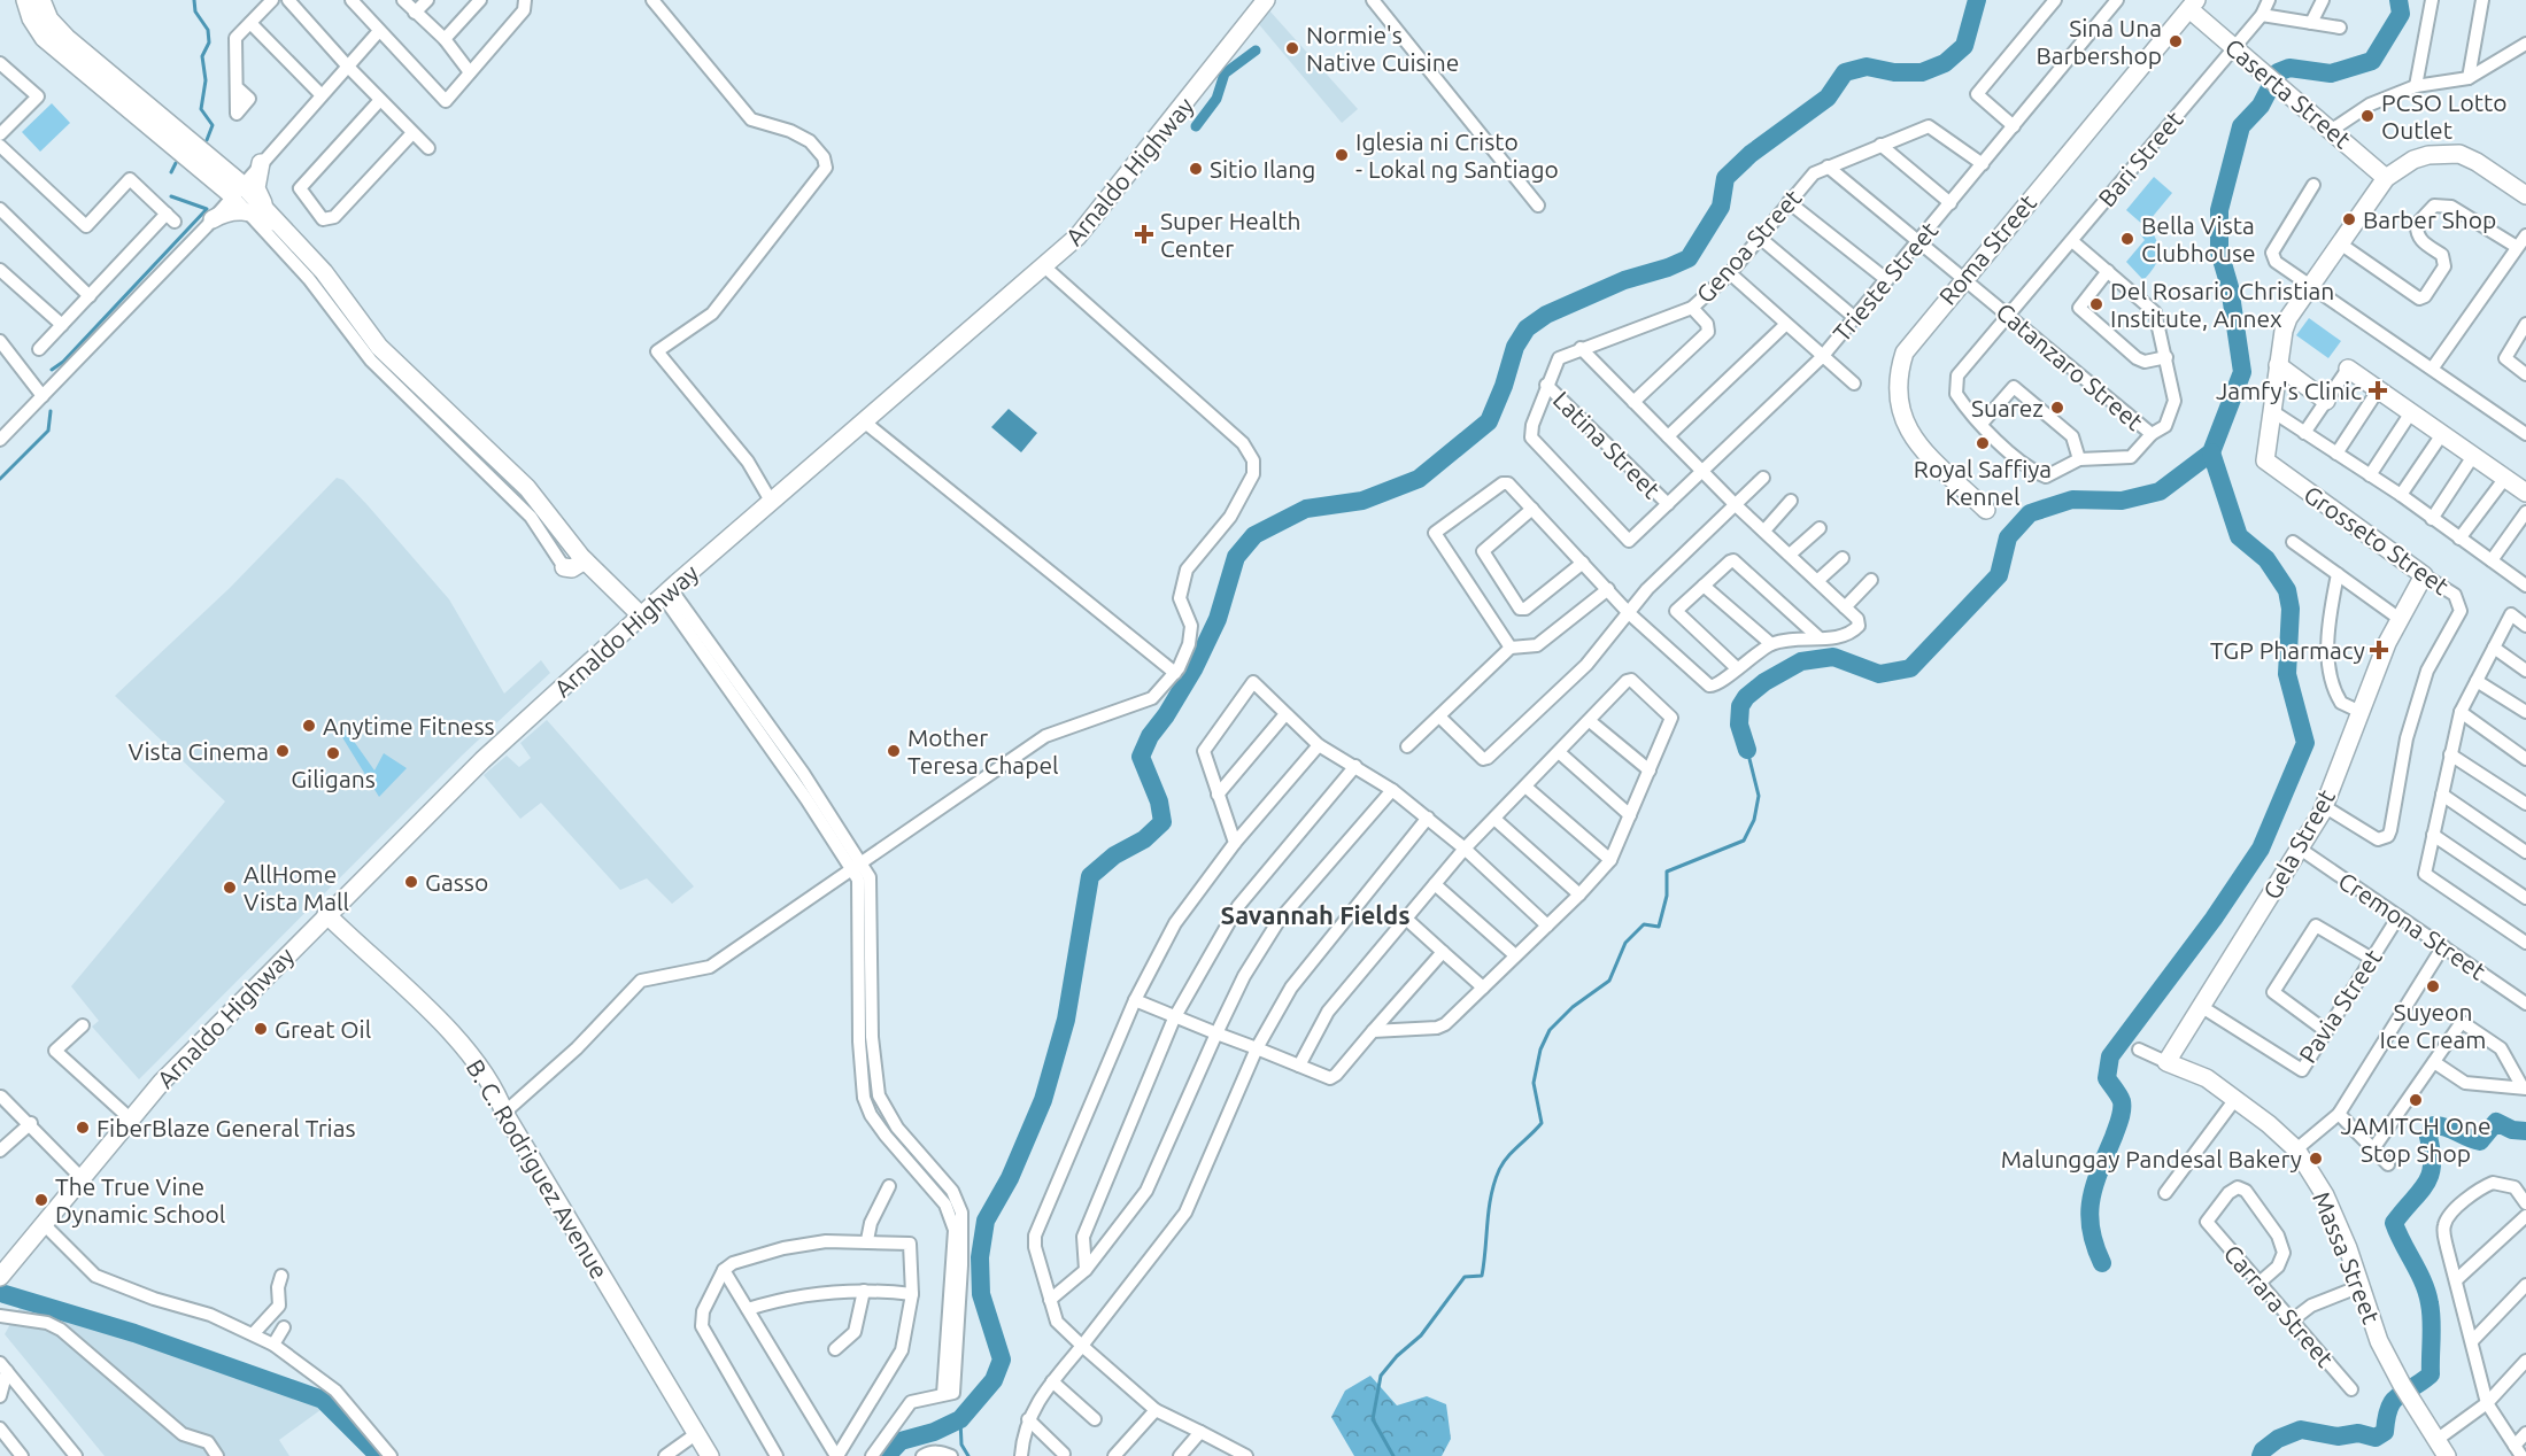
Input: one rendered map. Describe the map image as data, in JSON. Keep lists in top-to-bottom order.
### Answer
{
  "streets": {
    "street": [
      "Caserta Street",
      "Bari Street",
      "Arnaldo Highway",
      "Genoa Street",
      "Roma Street",
      "Trieste Street",
      "Catanzaro Street",
      "Latina Street",
      "Grosseto Street",
      "Gela Street",
      "Cremona Street",
      "Pavia Street",
      "B. C. Rodriguez Avenue",
      "Massa Street",
      "Carrara Street"
    ]
  },
  "crossings": [
    ["Caserta Street", "Bari Street"],
    ["Caserta Street", "Roma Street"],
    ["Bari Street", "Catanzaro Street"],
    ["Arnaldo Highway", "B. C. Rodriguez Avenue"],
    ["Genoa Street", "Trieste Street"],
    ["Genoa Street", "Catanzaro Street"],
    ["Genoa Street", "Latina Street"],
    ["Roma Street", "Catanzaro Street"],
    ["Trieste Street", "Catanzaro Street"],
    ["Trieste Street", "Latina Street"],
    ["Grosseto Street", "Gela Street"],
    ["Gela Street", "Cremona Street"],
    ["Gela Street", "Pavia Street"],
    ["Gela Street", "Massa Street"],
    ["Cremona Street", "Pavia Street"]
  ],
  "districts": ["Savannah Fields"],
  "places": {
    "other": [
      "Sina Una Barbershop",
      "Normie's Native Cuisine",
      "PCSO Lotto Outlet",
      "Iglesia ni Cristo - Lokal ng Santiago",
      "Sitio Ilang",
      "Barber Shop",
      "Bella Vista Clubhouse",
      "Del Rosario Christian Institute, Annex",
      "Suarez",
      "Royal Saffiya Kennel",
      "Anytime Fitness",
      "Vista Cinema",
      "Mother Teresa Chapel",
      "Giligans",
      "Gasso",
      "AllHome Vista Mall",
      "Suyeon Ice Cream",
      "Great Oil",
      "JAMITCH One Stop Shop",
      "FiberBlaze General Trias",
      "Malunggay Pandesal Bakery",
      "The True Vine Dynamic School"
    ],
    "health": ["Super Health Center", "Jamfy's Clinic", "TGP Pharmacy"]
  }
}
